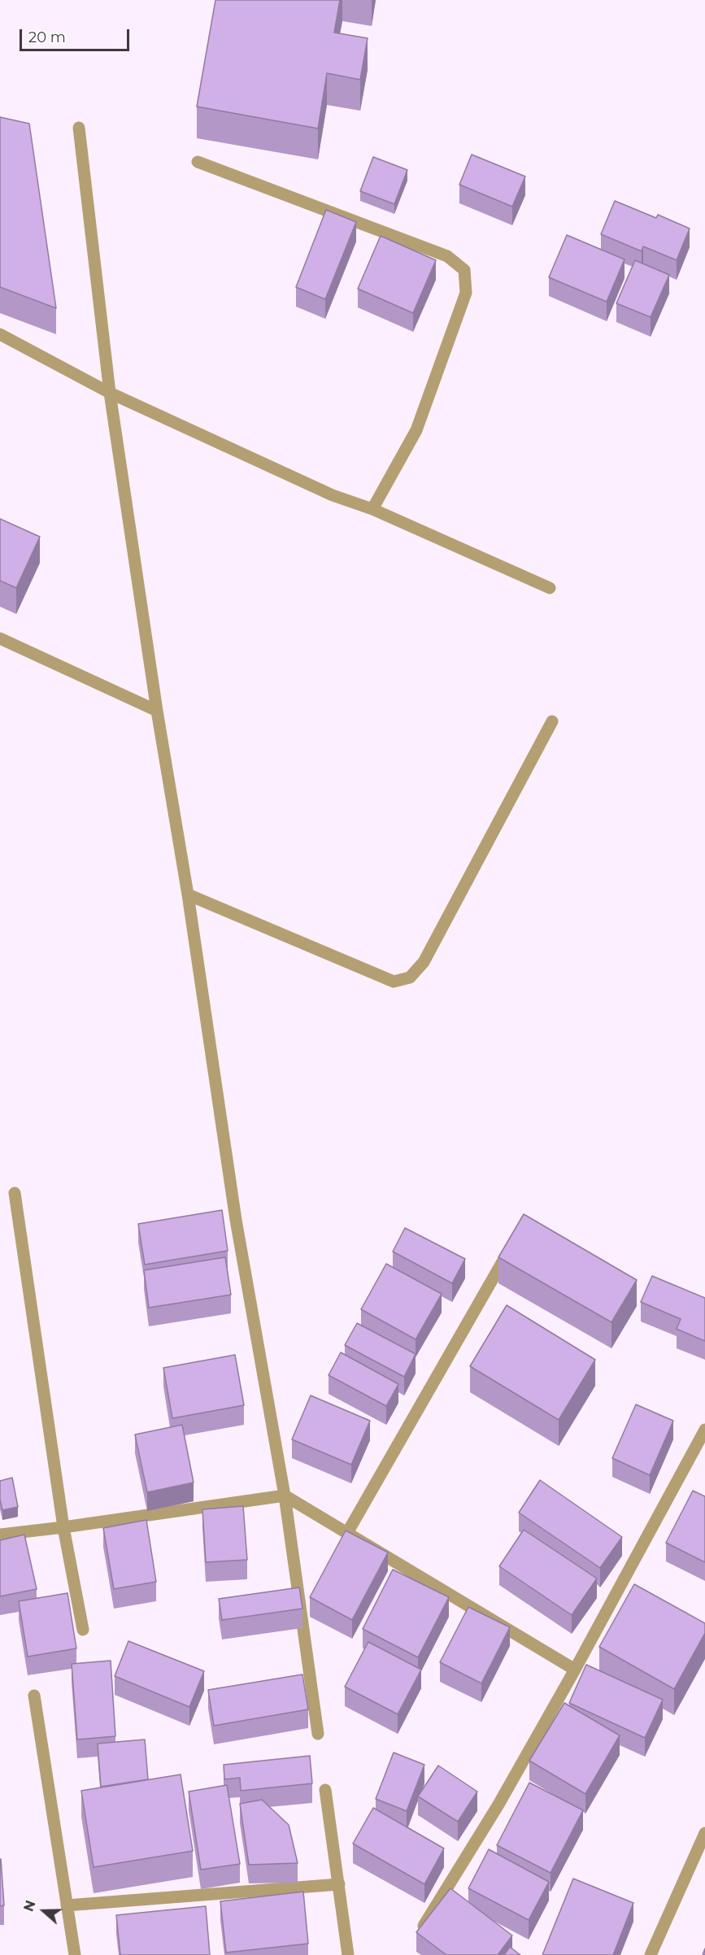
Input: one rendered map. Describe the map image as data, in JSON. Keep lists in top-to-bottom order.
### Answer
{
  "scale_bar": "20 m",
  "north": "left"
}
